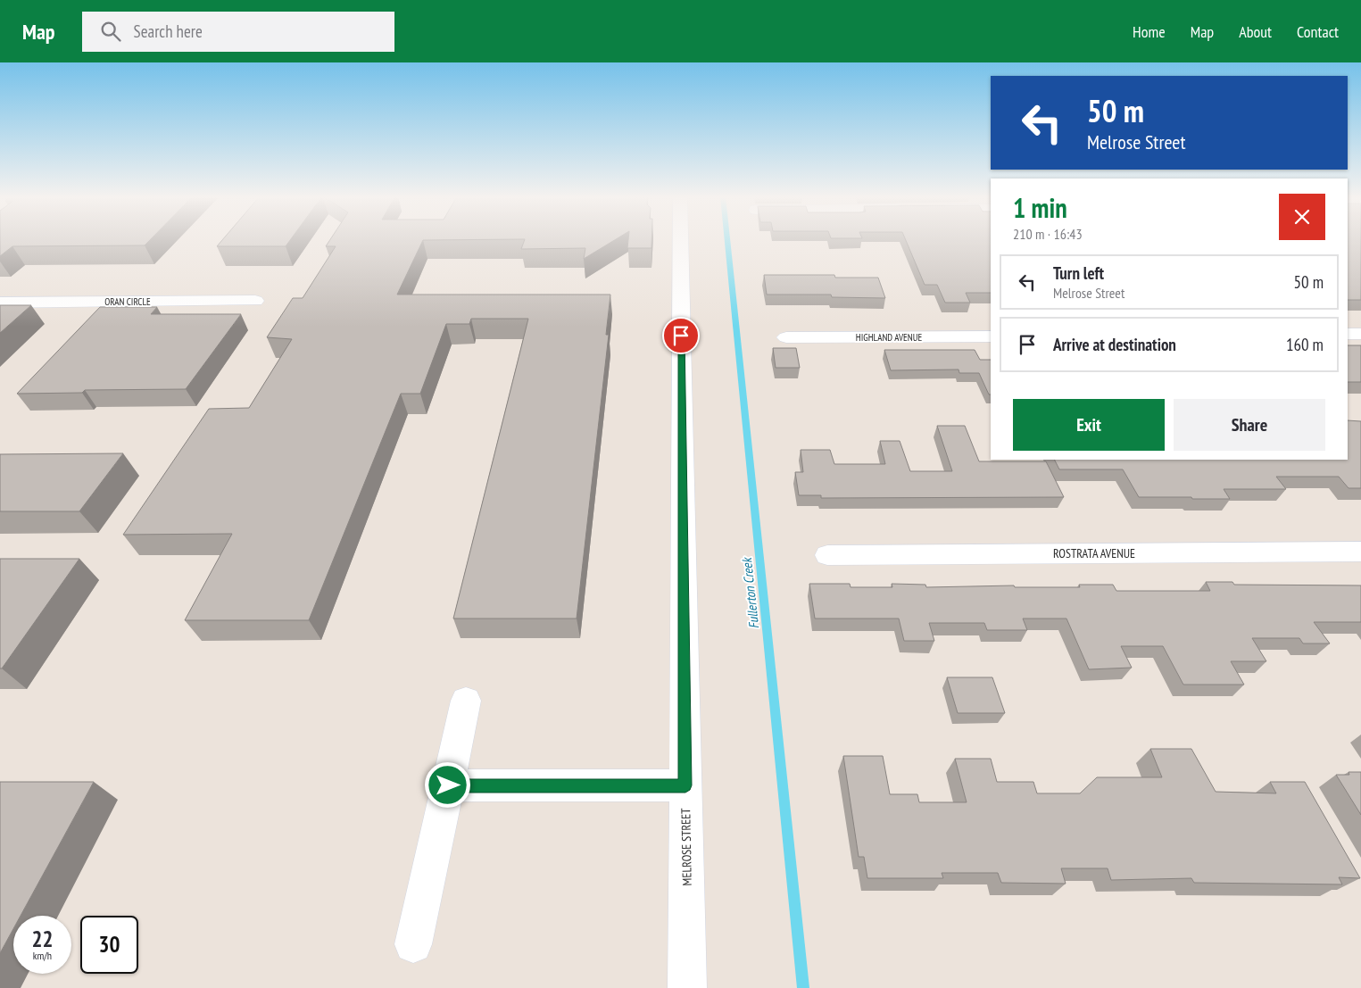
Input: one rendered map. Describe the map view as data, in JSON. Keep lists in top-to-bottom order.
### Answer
{
  "streets": {
    "street": [
      "ORAN CIRCLE",
      "HIGHLAND AVENUE",
      "ROSTRATA AVENUE",
      "MELROSE STREET"
    ]
  },
  "water": ["Fullerton Creek"],
  "page": {
    "header": "Map",
    "search": "Search here",
    "nav": [
      "Home",
      "Map",
      "About",
      "Contact"
    ],
    "turn": ["50 m", "Melrose Street"],
    "heading": ["1 min", "210 m · 16:43"],
    "list": [
      {
        "name": "Turn left",
        "note": "Melrose Street",
        "value": "50 m"
      },
      {
        "name": "Arrive at destination",
        "value": "160 m"
      }
    ],
    "buttons": ["Exit", "Share"],
    "speed": "22 km/h",
    "limit": "30"
  }
}
